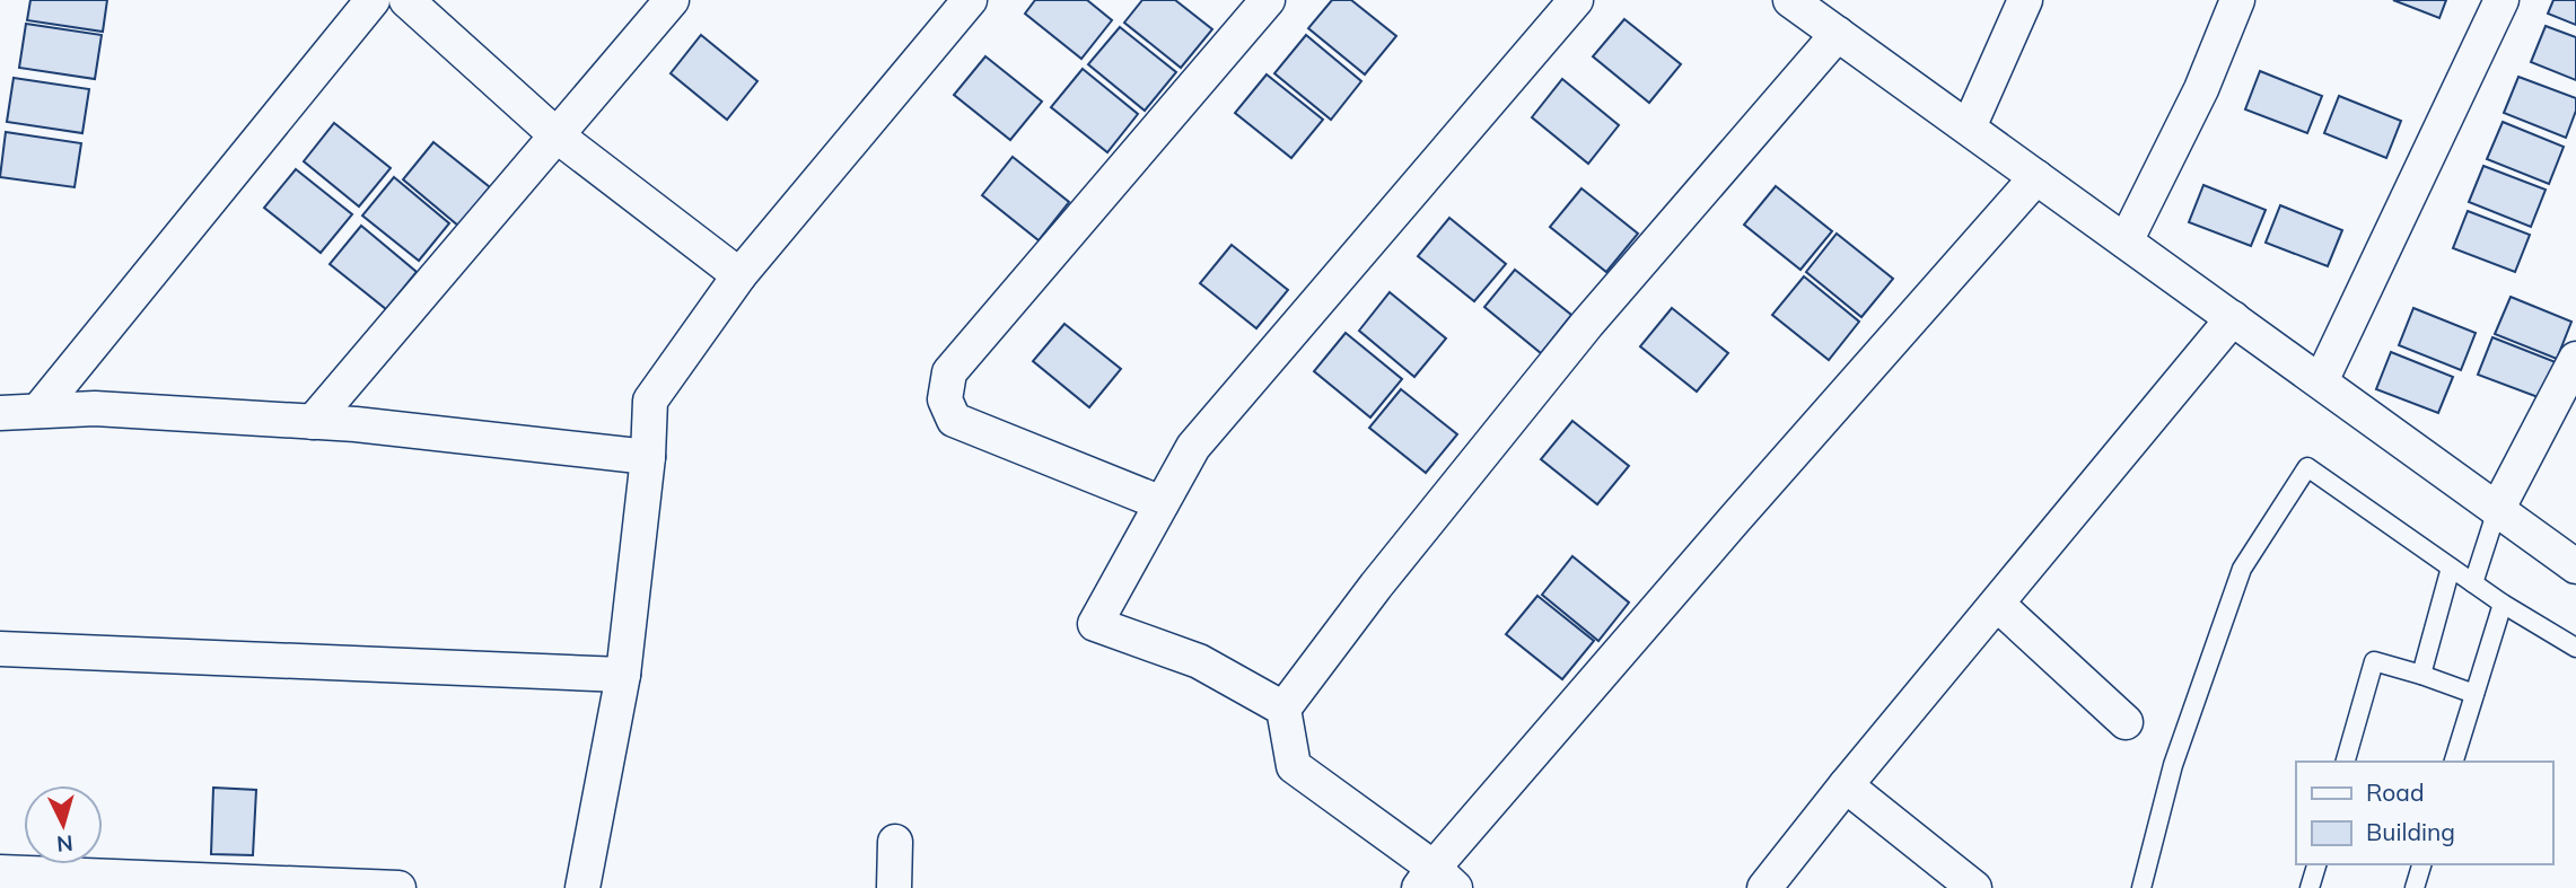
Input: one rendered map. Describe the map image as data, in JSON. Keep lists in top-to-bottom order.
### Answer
{
  "legend": ["Road", "Building"],
  "north": "bottom"
}
